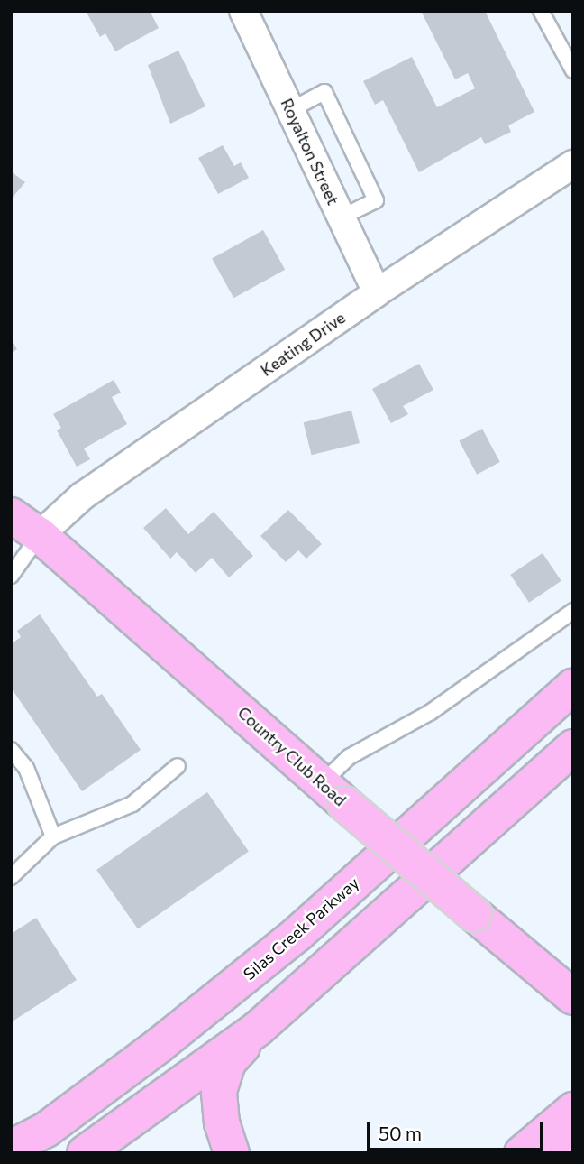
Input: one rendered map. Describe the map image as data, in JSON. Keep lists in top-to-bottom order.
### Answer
{
  "streets": {
    "main road": ["Country Club Road", "Silas Creek Parkway"],
    "street": ["Royalton Street", "Keating Drive"]
  },
  "crossings": [
    ["Royalton Street", "Keating Drive"],
    ["Keating Drive", "Country Club Road"]
  ],
  "scale_bar": "50 m"
}
